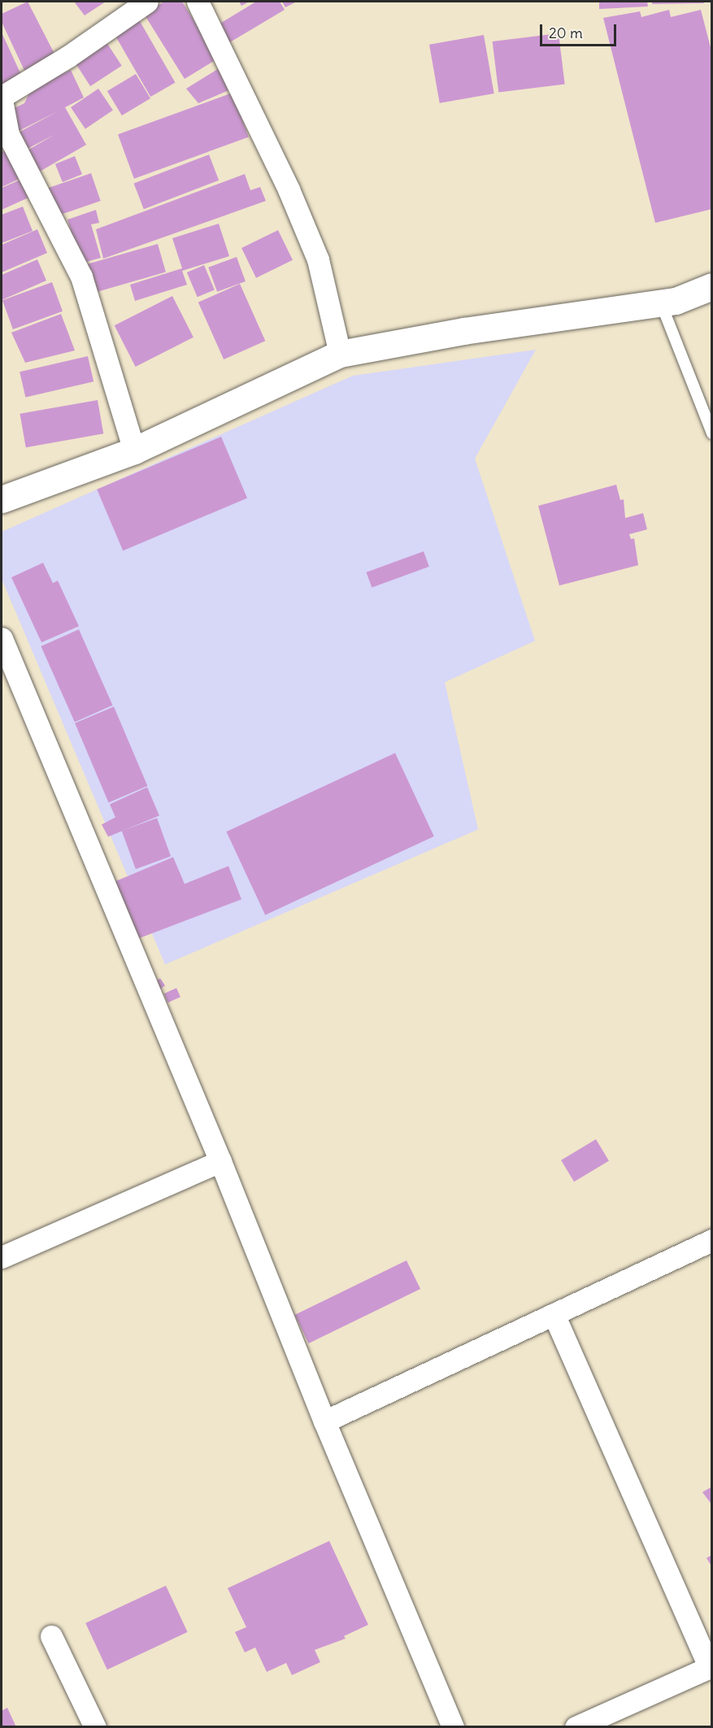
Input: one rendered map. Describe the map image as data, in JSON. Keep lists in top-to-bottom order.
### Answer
{
  "scale_bar": "20 m"
}
